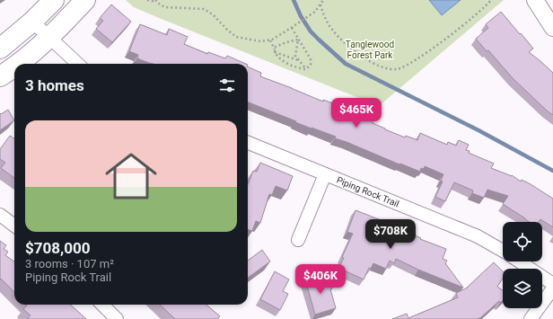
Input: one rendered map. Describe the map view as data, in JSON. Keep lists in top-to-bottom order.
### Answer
{
  "streets": {
    "street": ["Piping Rock Trail"]
  },
  "parks": ["Tanglewood Forest Park"],
  "page": {
    "heading": "3 homes",
    "price": ["$465K", "$708K", "$406K"],
    "list": [
      {
        "name": "$708,000",
        "note": "3 rooms · 107 m² · Piping Rock Trail"
      }
    ]
  }
}
